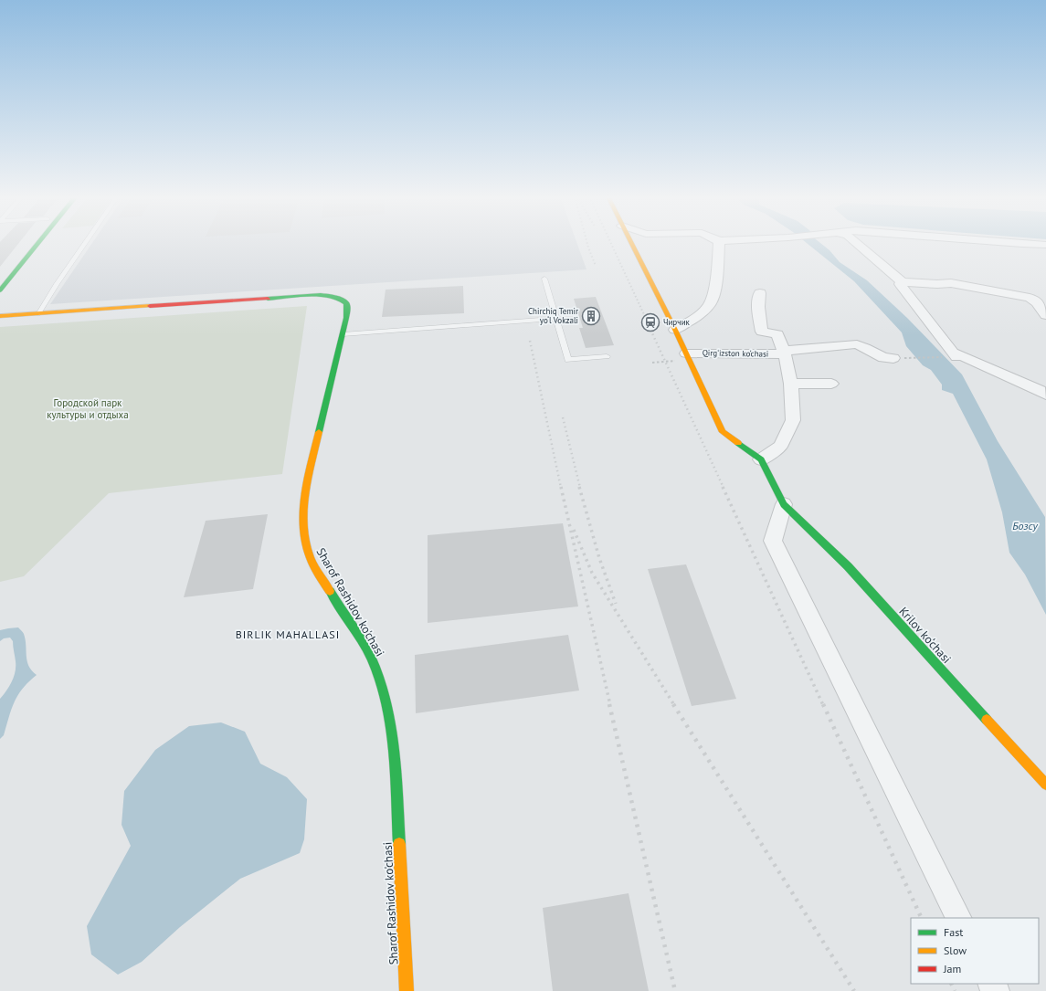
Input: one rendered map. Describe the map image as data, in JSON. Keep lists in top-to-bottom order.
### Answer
{
  "streets": {
    "street": ["Qirg‘izston ko‘chasi", "Sharof Rashidov ko'chasi", "Krilov ko‘chasi"]
  },
  "crossings": [
    ["Qirg‘izston ko‘chasi", "Krilov ko‘chasi"]
  ],
  "districts": ["BIRLIK MAHALLASI"],
  "water": ["Бозсу"],
  "parks": ["Городской парк культуры и отдыха"],
  "places": {
    "building": ["Chirchiq Temir yo‘l Vokzali"],
    "station": ["Чирчик"]
  },
  "legend": ["Fast", "Slow", "Jam"]
}
